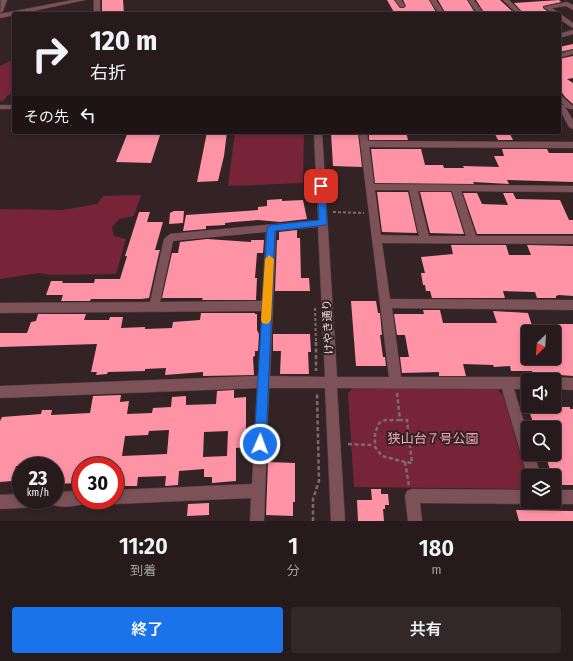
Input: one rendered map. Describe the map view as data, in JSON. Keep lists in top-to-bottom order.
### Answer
{
  "streets": {
    "street": ["けやき通り"]
  },
  "parks": ["狭山台７号公園"],
  "north": "bottom left",
  "page": {
    "turn": ["120 m", "右折"],
    "then": "その先",
    "speed": "23 km/h",
    "limit": "30",
    "eta": [
      "11:20",
      "到着",
      "1",
      "分",
      "180",
      "m"
    ],
    "buttons": ["終了", "共有"]
  }
}
